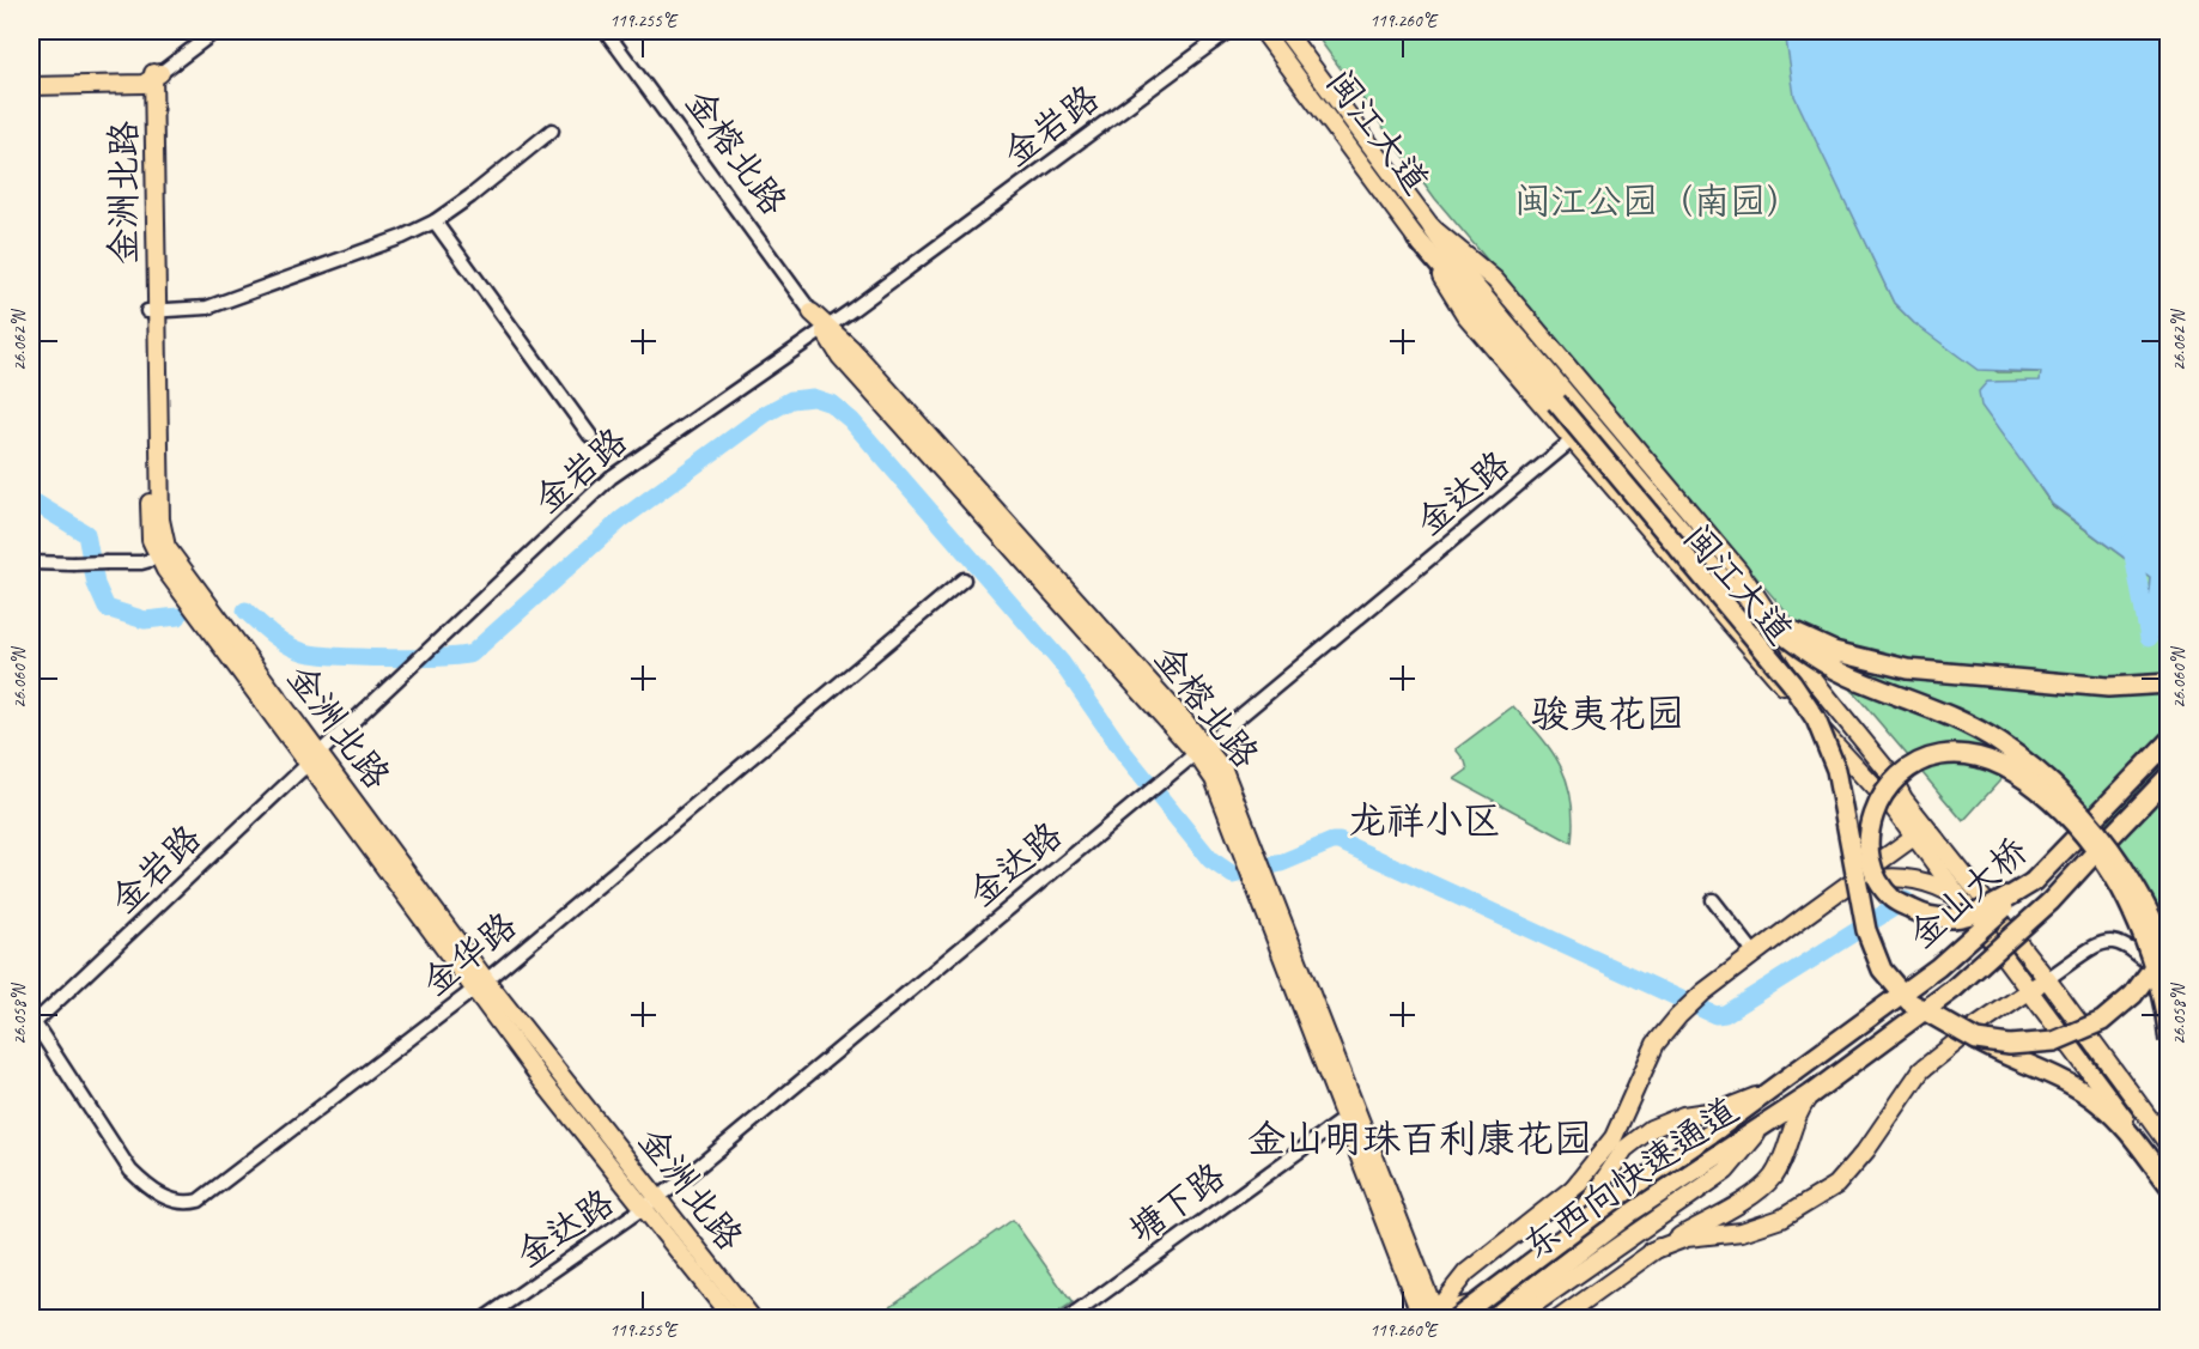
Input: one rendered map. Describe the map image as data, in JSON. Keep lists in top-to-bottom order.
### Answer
{
  "streets": {
    "highway": ["金山大桥", "东西向快速通道"],
    "main road": ["闽江大道", "金榕北路", "金洲北路"],
    "street": [
      "金岩路",
      "金达路",
      "金华路",
      "塘下路"
    ]
  },
  "crossings": [
    ["金岩路", "金榕北路"],
    ["金岩路", "金洲北路"],
    ["金岩路", "金华路"],
    ["闽江大道", "金达路"],
    ["金榕北路", "金达路"],
    ["金榕北路", "塘下路"],
    ["金洲北路", "金达路"],
    ["金洲北路", "金华路"],
    ["金山大桥", "东西向快速通道"]
  ],
  "districts": ["骏夷花园", "龙祥小区", "金山明珠百利康花园"],
  "parks": ["闽江公园（南园）"],
  "coordinates": [
    "119.255°E",
    "119.260°E",
    "26.062°N",
    "26.060°N",
    "26.058°N"
  ]
}
